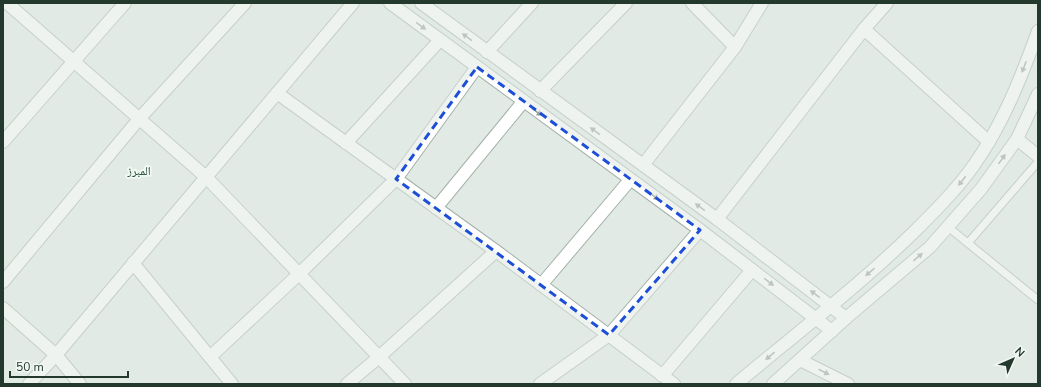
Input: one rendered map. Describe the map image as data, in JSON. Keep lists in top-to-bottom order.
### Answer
{
  "districts": ["المبرز"],
  "scale_bar": "50 m",
  "north": "top right"
}
